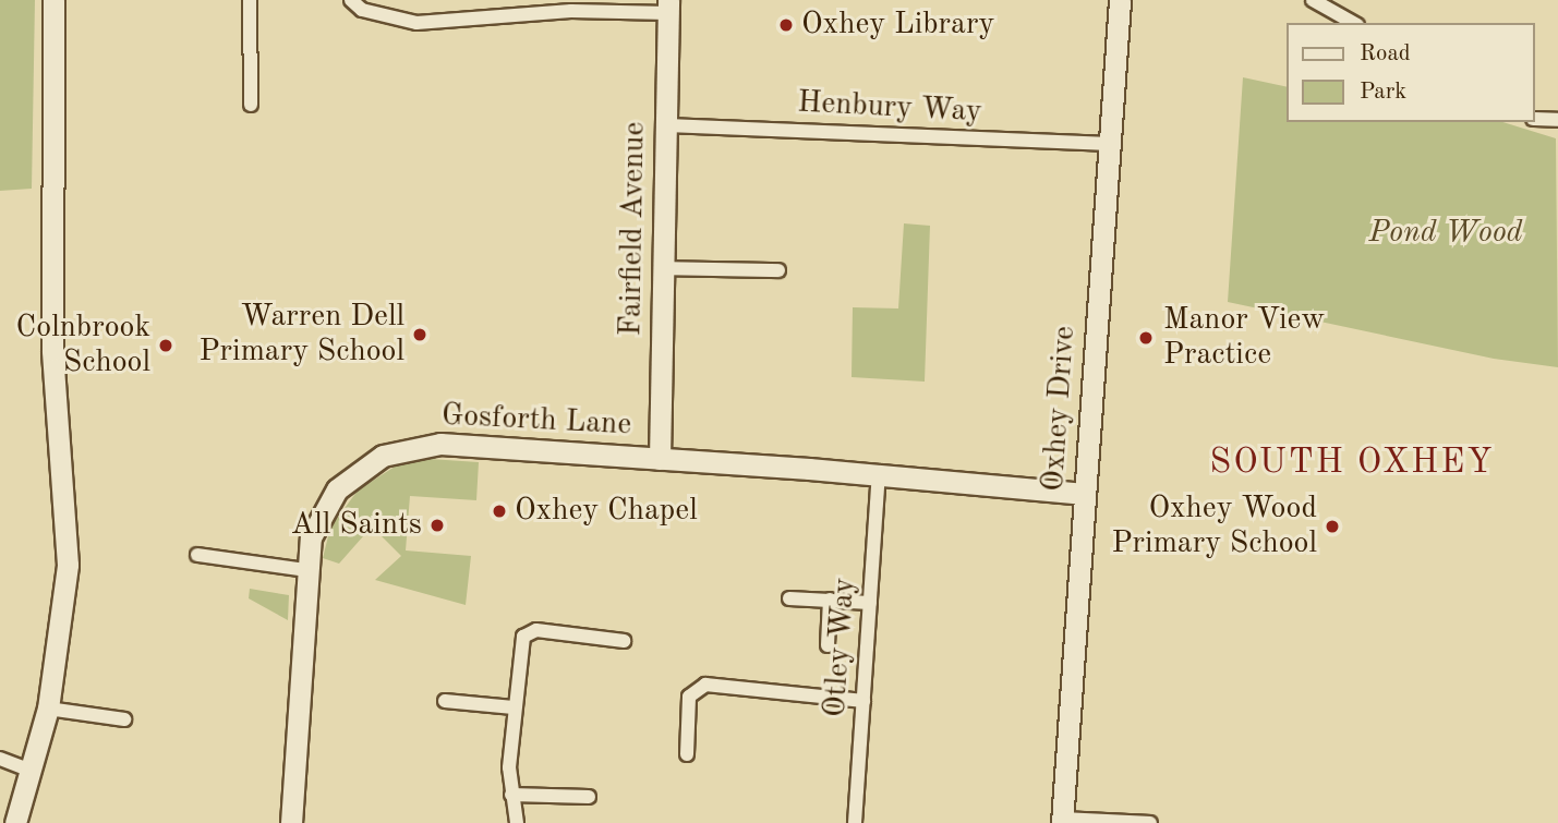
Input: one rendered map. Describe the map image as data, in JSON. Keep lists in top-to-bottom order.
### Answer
{
  "streets": {
    "street": [
      "Henbury Way",
      "Fairfield Avenue",
      "Oxhey Drive",
      "Gosforth Lane",
      "Otley Way"
    ]
  },
  "crossings": [
    ["Henbury Way", "Fairfield Avenue"],
    ["Henbury Way", "Oxhey Drive"],
    ["Fairfield Avenue", "Gosforth Lane"],
    ["Oxhey Drive", "Gosforth Lane"],
    ["Gosforth Lane", "Otley Way"]
  ],
  "districts": ["SOUTH OXHEY"],
  "parks": ["Pond Wood"],
  "places": [
    "Oxhey Library",
    "Warren Dell Primary School",
    "Manor View Practice",
    "Colnbrook School",
    "Oxhey Chapel",
    "All Saints",
    "Oxhey Wood Primary School"
  ],
  "legend": ["Road", "Park"]
}
